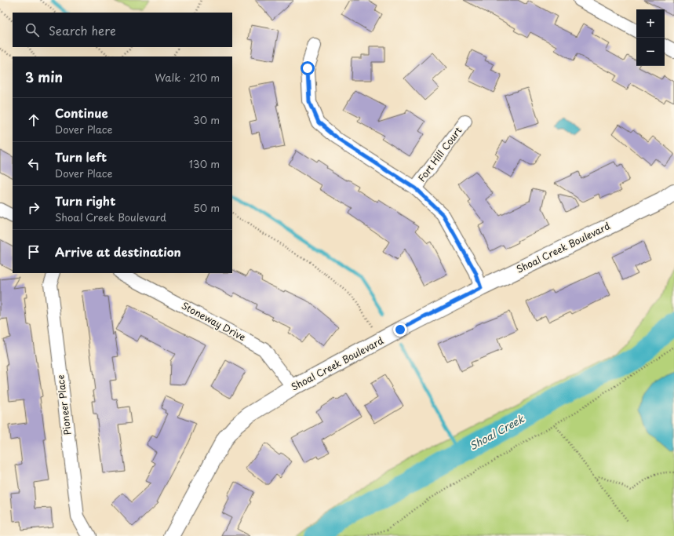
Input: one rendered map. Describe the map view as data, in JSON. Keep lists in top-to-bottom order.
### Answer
{
  "streets": {
    "street": [
      "Fort Hill Court",
      "Shoal Creek Boulevard",
      "Stoneway Drive",
      "Pioneer Place"
    ]
  },
  "crossings": [
    ["Shoal Creek Boulevard", "Stoneway Drive"]
  ],
  "water": ["Shoal Creek"],
  "page": {
    "map_buttons": ["+", "−"],
    "search": "Search here",
    "heading": ["3 min", "Walk · 210 m"],
    "list": [
      ["Continue", "Dover Place", "30 m"],
      ["Turn left", "Dover Place", "130 m"],
      ["Turn right", "Shoal Creek Boulevard", "50 m"],
      "Arrive at destination"
    ]
  }
}
